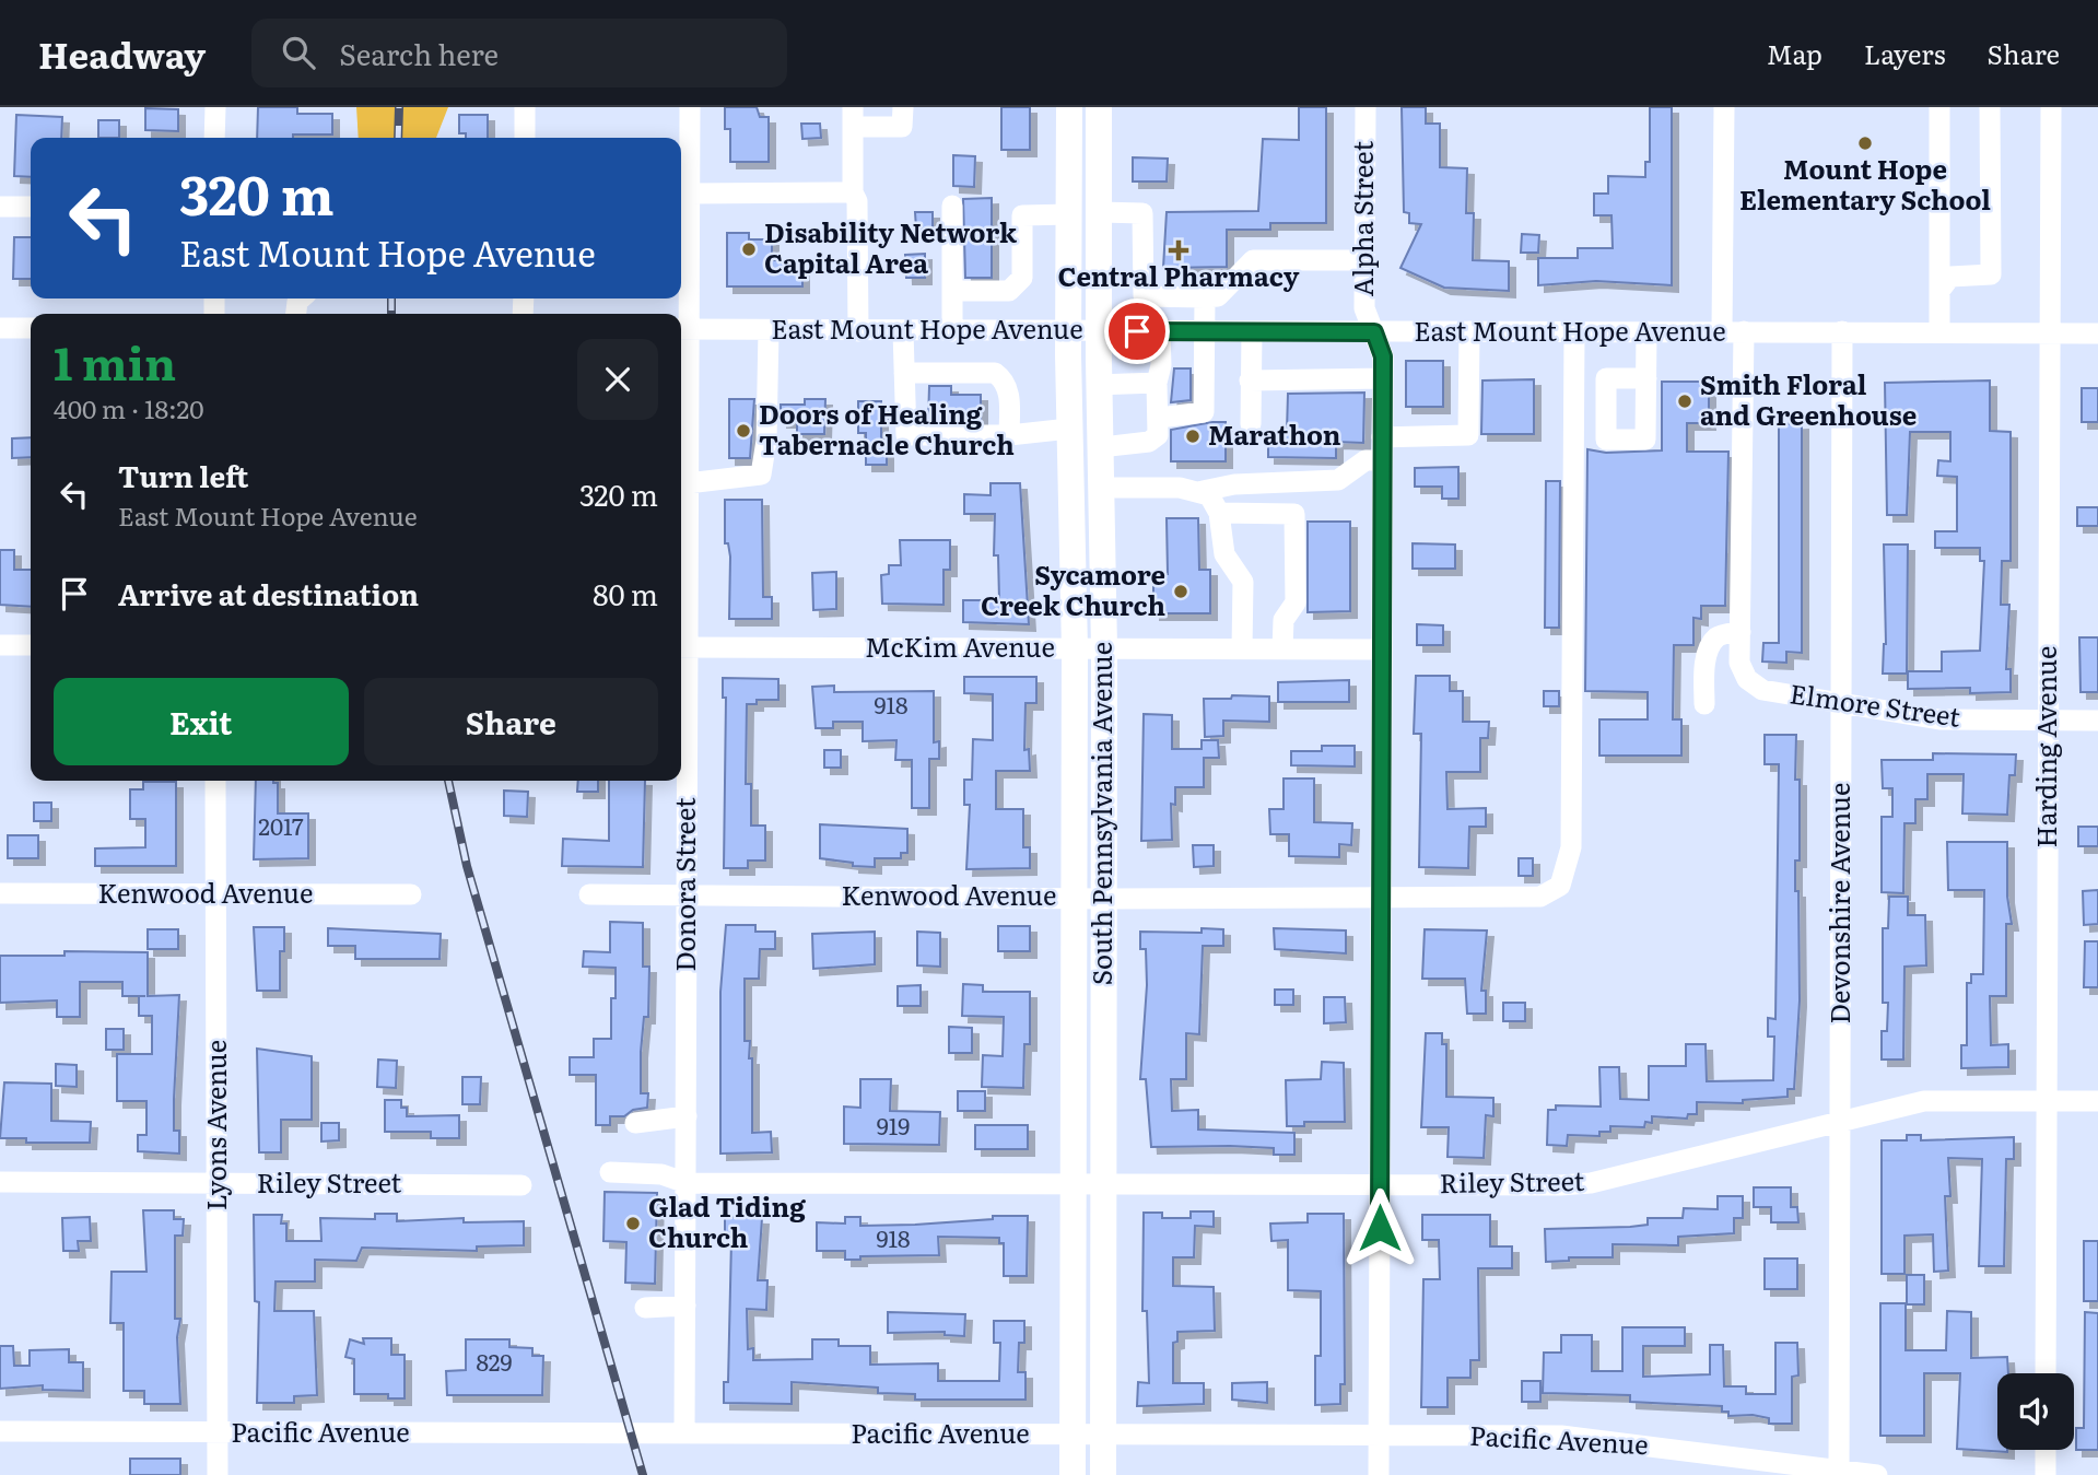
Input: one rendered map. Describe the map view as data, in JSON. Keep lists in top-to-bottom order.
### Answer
{
  "streets": {
    "main road": ["South Pennsylvania Avenue"],
    "street": [
      "Alpha Street",
      "East Mount Hope Avenue",
      "McKim Avenue",
      "Elmore Street",
      "Harding Avenue",
      "Donora Street",
      "Kenwood Avenue",
      "Devonshire Avenue",
      "Lyons Avenue",
      "Riley Street",
      "Pacific Avenue"
    ]
  },
  "crossings": [
    ["Alpha Street", "East Mount Hope Avenue"],
    ["Alpha Street", "McKim Avenue"],
    ["Alpha Street", "Kenwood Avenue"],
    ["Alpha Street", "Riley Street"],
    ["Alpha Street", "Pacific Avenue"],
    ["East Mount Hope Avenue", "Harding Avenue"],
    ["East Mount Hope Avenue", "South Pennsylvania Avenue"],
    ["East Mount Hope Avenue", "Donora Street"],
    ["East Mount Hope Avenue", "Kenwood Avenue"],
    ["East Mount Hope Avenue", "Devonshire Avenue"],
    ["McKim Avenue", "South Pennsylvania Avenue"],
    ["McKim Avenue", "Donora Street"],
    ["Elmore Street", "Harding Avenue"],
    ["Elmore Street", "Devonshire Avenue"],
    ["Harding Avenue", "Riley Street"],
    ["South Pennsylvania Avenue", "Kenwood Avenue"],
    ["South Pennsylvania Avenue", "Riley Street"],
    ["South Pennsylvania Avenue", "Pacific Avenue"],
    ["Donora Street", "Kenwood Avenue"],
    ["Donora Street", "Riley Street"],
    ["Donora Street", "Pacific Avenue"],
    ["Kenwood Avenue", "Lyons Avenue"],
    ["Devonshire Avenue", "Riley Street"],
    ["Devonshire Avenue", "Pacific Avenue"],
    ["Lyons Avenue", "Riley Street"],
    ["Lyons Avenue", "Pacific Avenue"]
  ],
  "places": {
    "other": [
      "Mount Hope Elementary School",
      "Disability Network Capital Area",
      "Smith Floral and Greenhouse",
      "Doors of Healing Tabernacle Church",
      "Marathon",
      "Sycamore Creek Church",
      "Glad Tiding Church"
    ],
    "health": ["Central Pharmacy"]
  },
  "house_numbers": [
    "918",
    "2017",
    "919",
    "918",
    "829"
  ],
  "page": {
    "header": "Headway",
    "search": "Search here",
    "nav": ["Map", "Layers", "Share"],
    "turn": ["320 m", "East Mount Hope Avenue"],
    "heading": ["1 min", "400 m · 18:20"],
    "list": [
      {
        "name": "Turn left",
        "note": "East Mount Hope Avenue",
        "value": "320 m"
      },
      {
        "name": "Arrive at destination",
        "value": "80 m"
      }
    ],
    "buttons": ["Exit", "Share"]
  }
}
